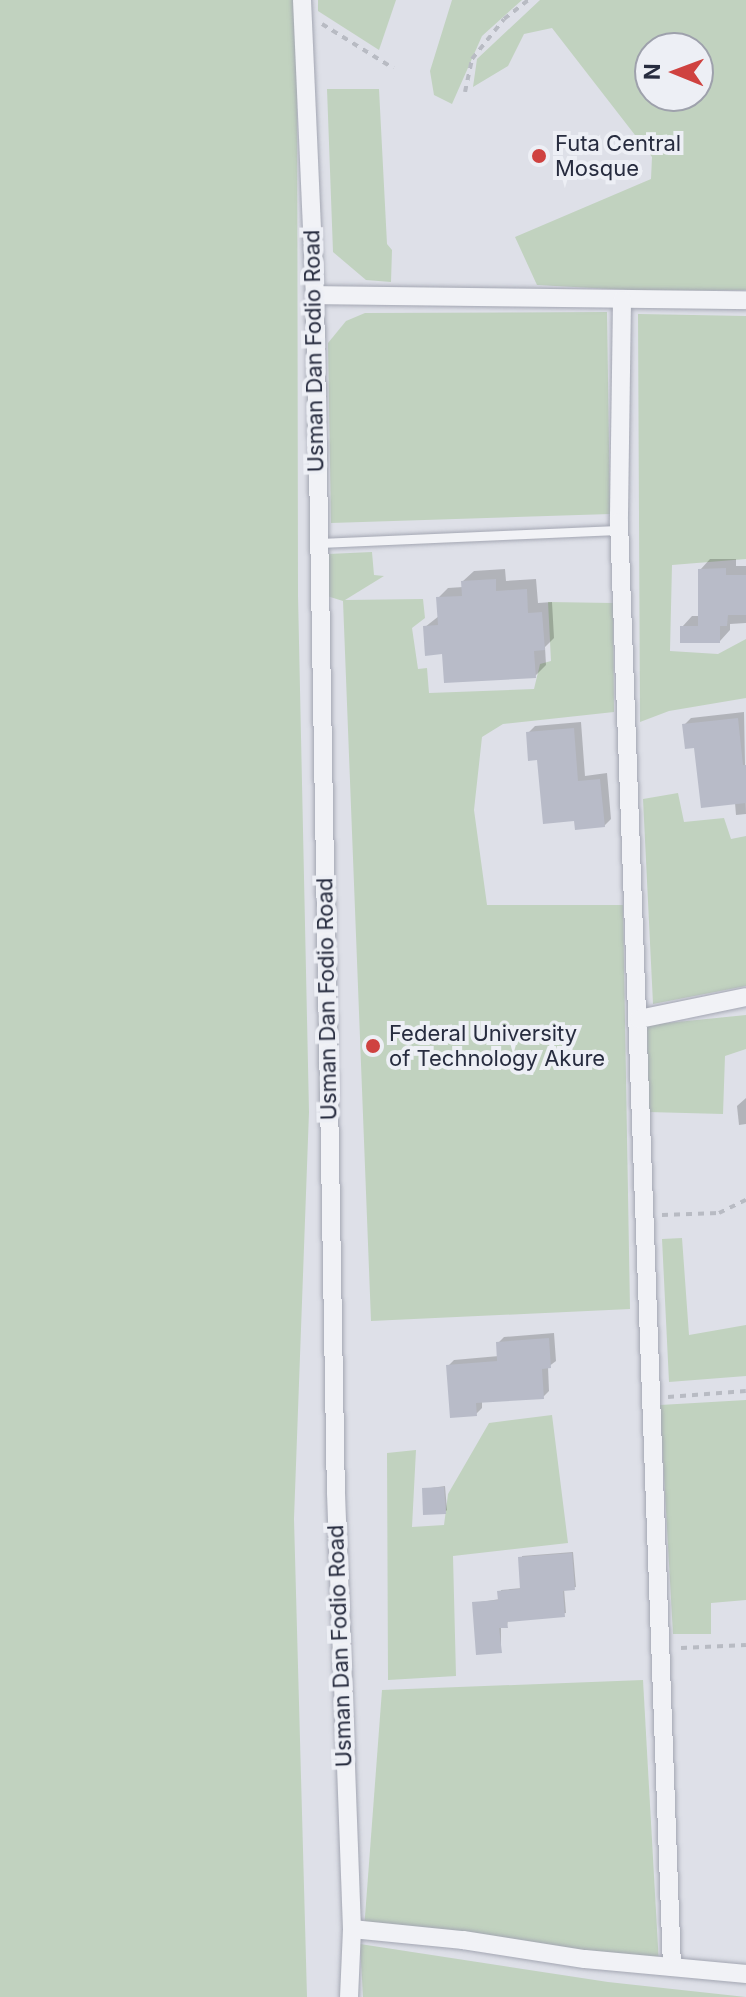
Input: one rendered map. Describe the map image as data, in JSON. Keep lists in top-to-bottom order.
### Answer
{
  "streets": {
    "street": ["Usman Dan Fodio Road"]
  },
  "places": ["Futa Central Mosque", "Federal University of Technology Akure"],
  "north": "left"
}
